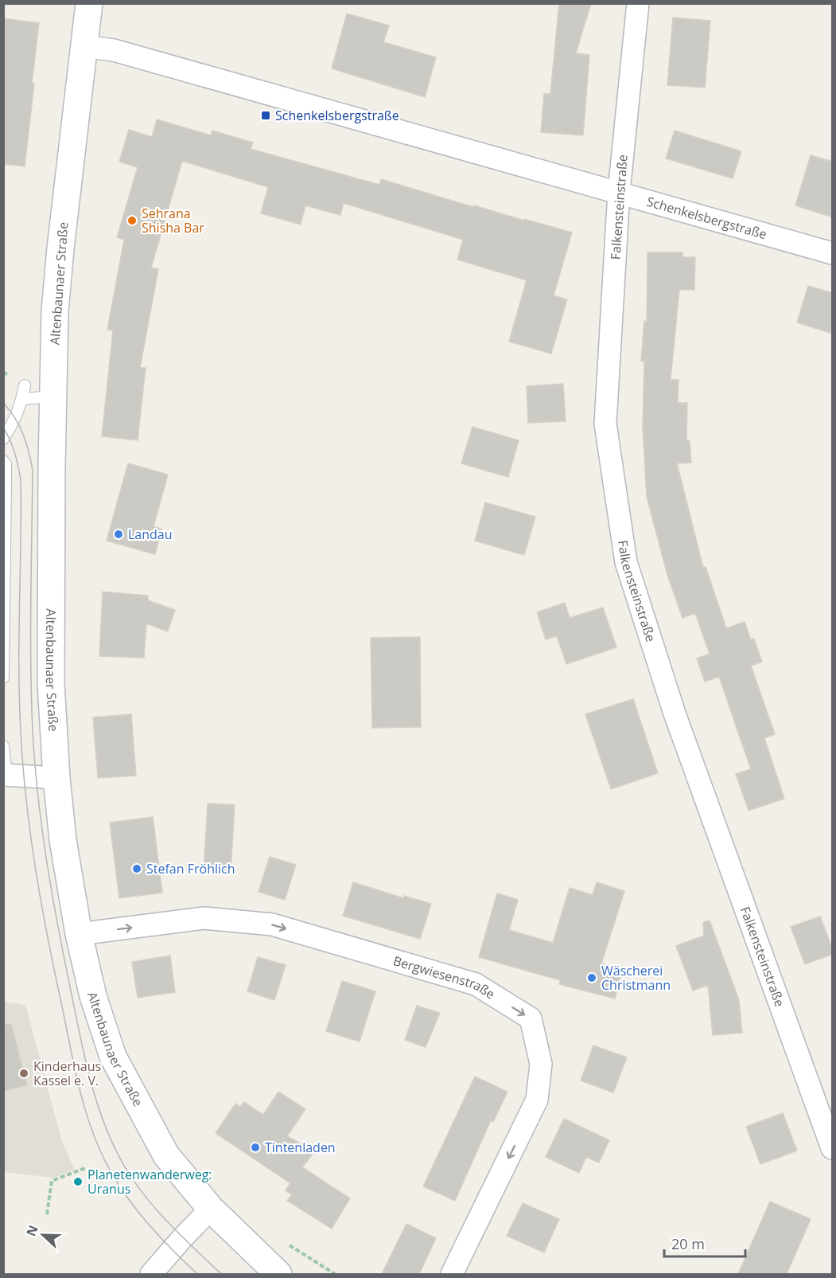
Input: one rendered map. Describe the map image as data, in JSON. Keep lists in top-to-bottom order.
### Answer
{
  "streets": {
    "main road": ["Altenbaunaer Straße"],
    "street": ["Falkensteinstraße", "Schenkelsbergstraße", "Bergwiesenstraße"]
  },
  "crossings": [
    ["Falkensteinstraße", "Schenkelsbergstraße"],
    ["Schenkelsbergstraße", "Altenbaunaer Straße"],
    ["Altenbaunaer Straße", "Bergwiesenstraße"]
  ],
  "places": {
    "transit": ["Schenkelsbergstraße"],
    "other": [
      "Sehrana Shisha Bar",
      "Landau",
      "Stefan Fröhlich",
      "Wäscherei Christmann",
      "Kinderhaus Kassel e. V.",
      "Tintenladen",
      "Planetenwanderweg: Uranus"
    ]
  },
  "scale_bar": "20 m",
  "north": "left"
}
